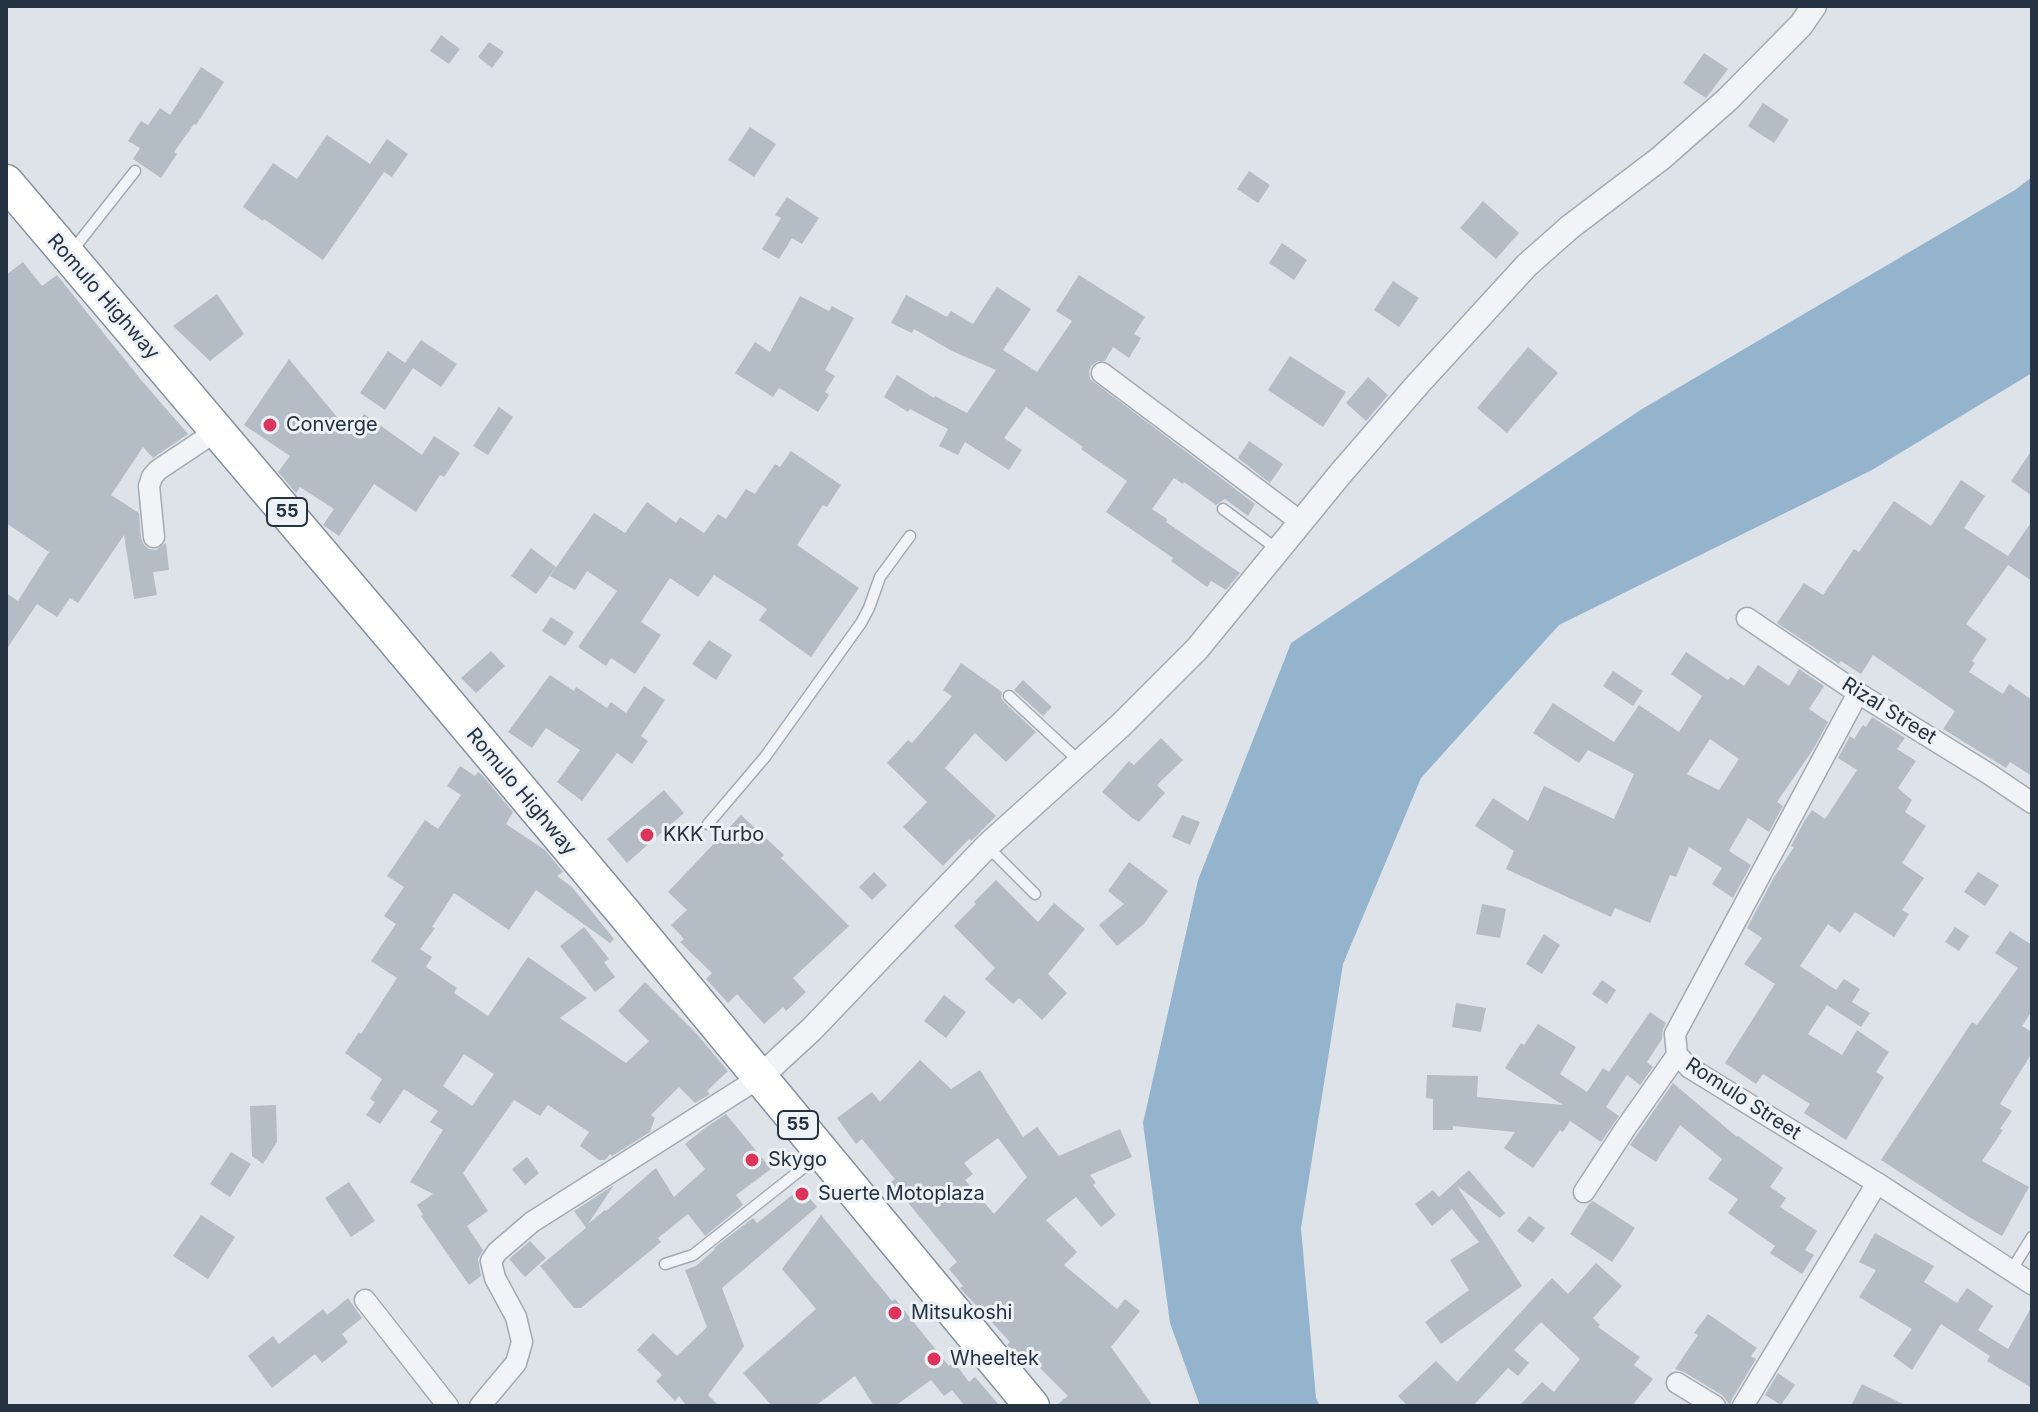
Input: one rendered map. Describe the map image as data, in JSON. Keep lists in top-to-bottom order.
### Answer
{
  "streets": {
    "highway": ["Romulo Highway", "55"],
    "street": ["Rizal Street", "Romulo Street"]
  },
  "crossings": [
    ["Rizal Street", "Romulo Street"]
  ],
  "places": [
    "Converge",
    "KKK Turbo",
    "Skygo",
    "Suerte Motoplaza",
    "Mitsukoshi",
    "Wheeltek"
  ]
}
